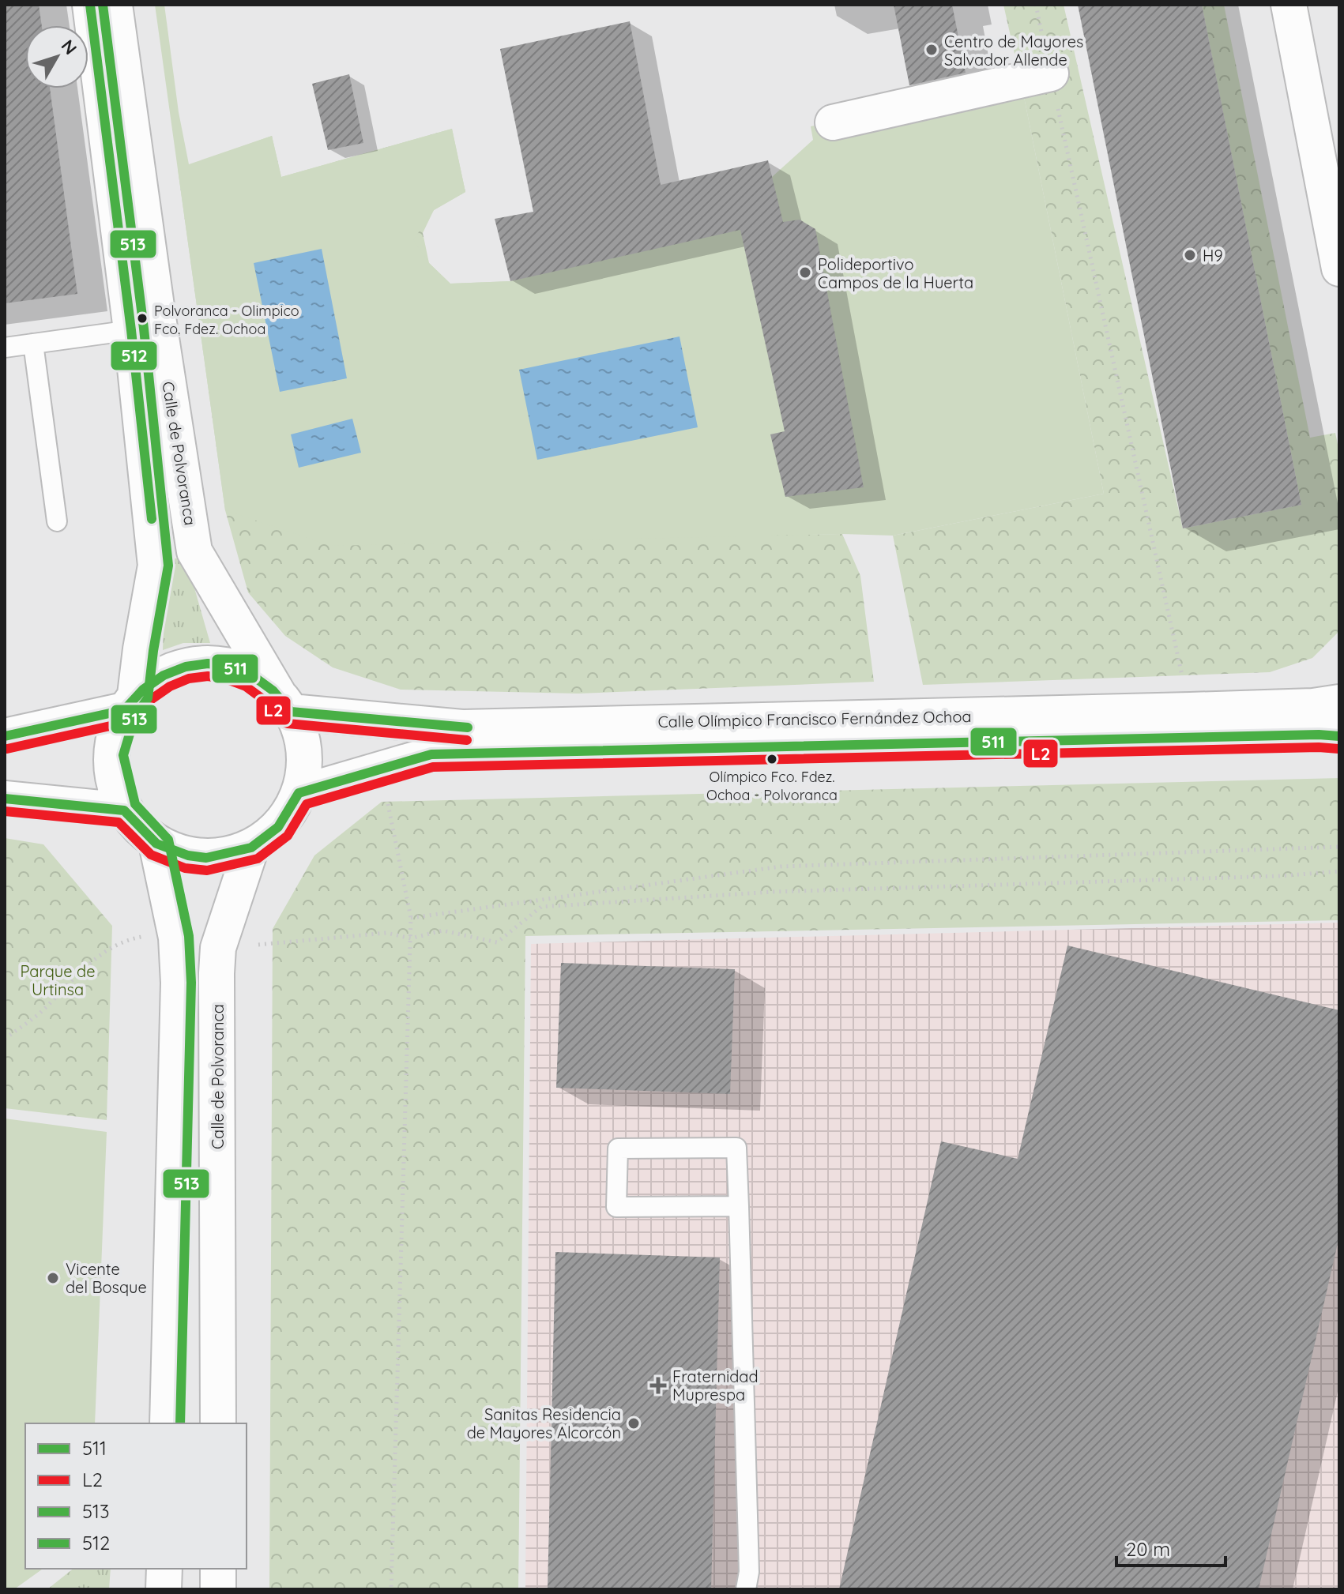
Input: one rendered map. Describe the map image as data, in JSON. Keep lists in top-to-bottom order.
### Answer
{
  "streets": {
    "street": ["Calle de Polvoranca", "Calle Olímpico Francisco Fernández Ochoa"]
  },
  "crossings": [
    ["Calle de Polvoranca", "Calle Olímpico Francisco Fernández Ochoa"]
  ],
  "parks": ["Parque de Urtinsa"],
  "places": {
    "other": [
      "Centro de Mayores Salvador Allende",
      "H9",
      "Polideportivo Campos de la Huerta",
      "Polvoranca - Olimpico Fco. Fdez. Ochoa",
      "Olímpico Fco. Fdez. Ochoa - Polvoranca",
      "Vicente del Bosque",
      "Sanitas Residencia de Mayores Alcorcón"
    ],
    "health": ["Fraternidad Muprespa"]
  },
  "lines": [
    "transit line 513",
    "transit line 512",
    "transit line 511",
    "transit line L2"
  ],
  "legend": [
    "511",
    "L2",
    "513",
    "512"
  ],
  "scale_bar": "20 m",
  "north": "top right"
}
